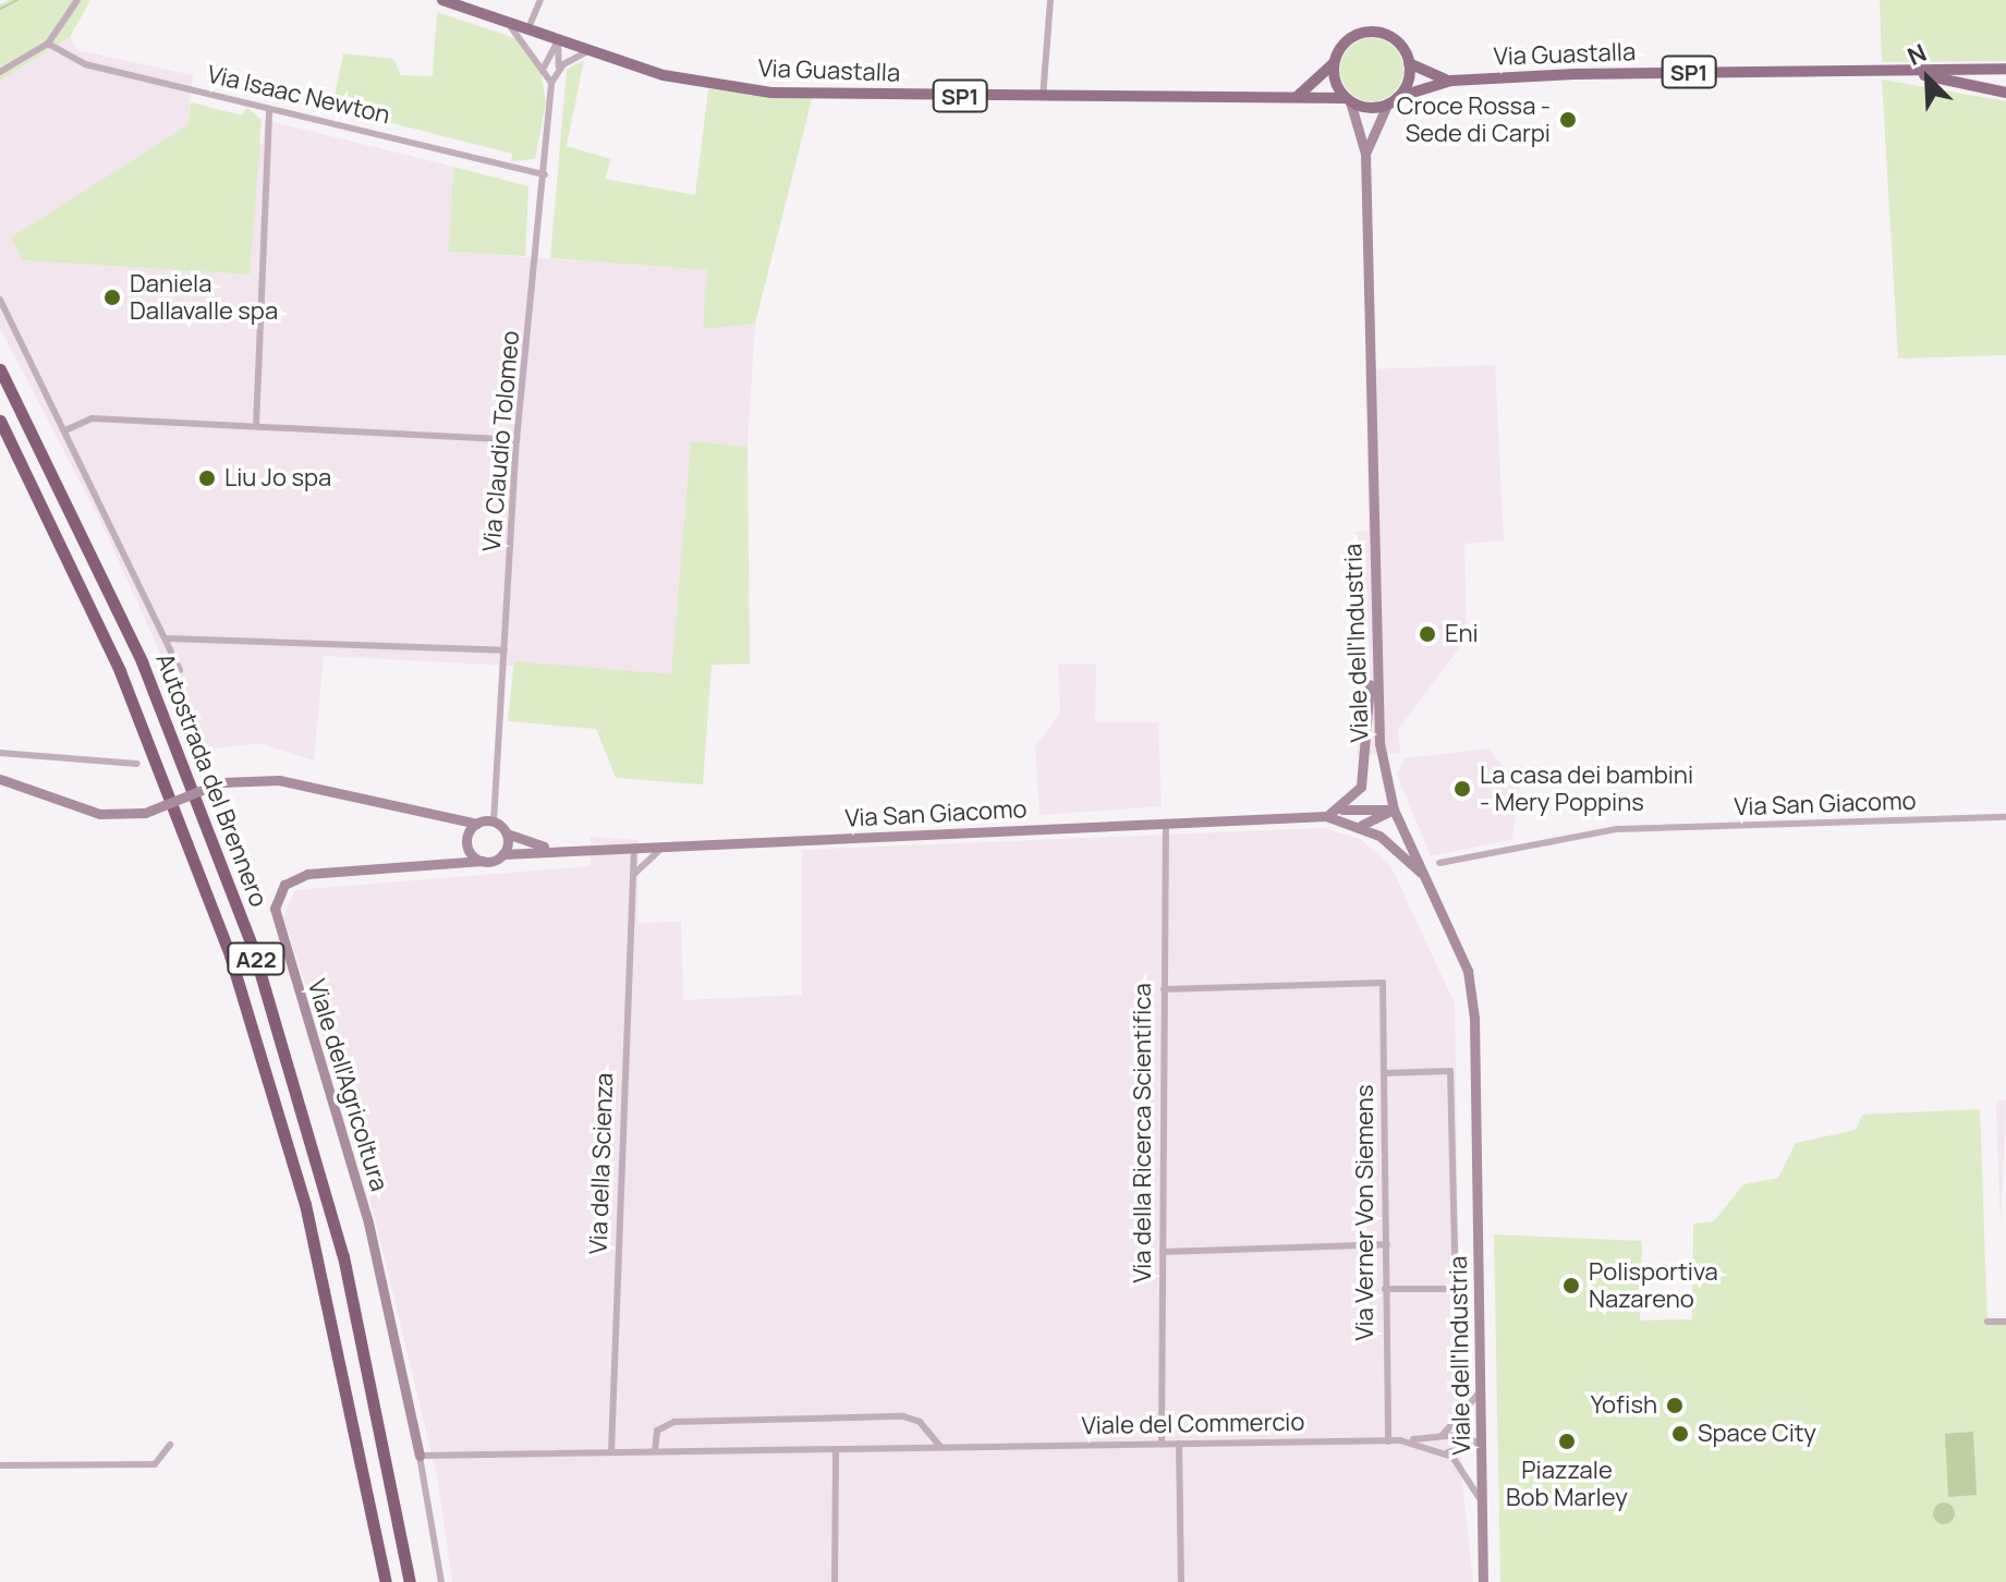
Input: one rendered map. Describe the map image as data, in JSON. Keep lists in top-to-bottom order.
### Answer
{
  "streets": {
    "highway": ["Autostrada del Brennero", "A22"],
    "main road": ["Via Guastalla", "SP1"],
    "street": [
      "Via Isaac Newton",
      "Via Claudio Tolomeo",
      "Viale dell'Industria",
      "Via San Giacomo",
      "Viale dell'Agricoltura",
      "Via della Ricerca Scientifica",
      "Via della Scienza",
      "Via Verner Von Siemens",
      "Viale del Commercio"
    ]
  },
  "crossings": [
    ["Via Guastalla", "Viale dell'Industria"],
    ["Via Isaac Newton", "Via Claudio Tolomeo"],
    ["Via Claudio Tolomeo", "Via San Giacomo"],
    ["Via Claudio Tolomeo", "Viale dell'Agricoltura"],
    ["Viale dell'Industria", "Via San Giacomo"],
    ["Via San Giacomo", "Viale dell'Agricoltura"],
    ["Via San Giacomo", "Via della Ricerca Scientifica"],
    ["Via San Giacomo", "Via della Scienza"],
    ["Viale dell'Agricoltura", "Viale del Commercio"],
    ["Via della Ricerca Scientifica", "Via Verner Von Siemens"],
    ["Via della Ricerca Scientifica", "Viale del Commercio"],
    ["Via della Scienza", "Viale del Commercio"],
    ["Via Verner Von Siemens", "Viale del Commercio"]
  ],
  "places": [
    "Croce Rossa - Sede di Carpi",
    "Daniela Dallavalle spa",
    "Liu Jo spa",
    "Eni",
    "La casa dei bambini - Mery Poppins",
    "Polisportiva Nazareno",
    "Yofish",
    "Space City",
    "Piazzale Bob Marley"
  ],
  "north": "top left"
}
